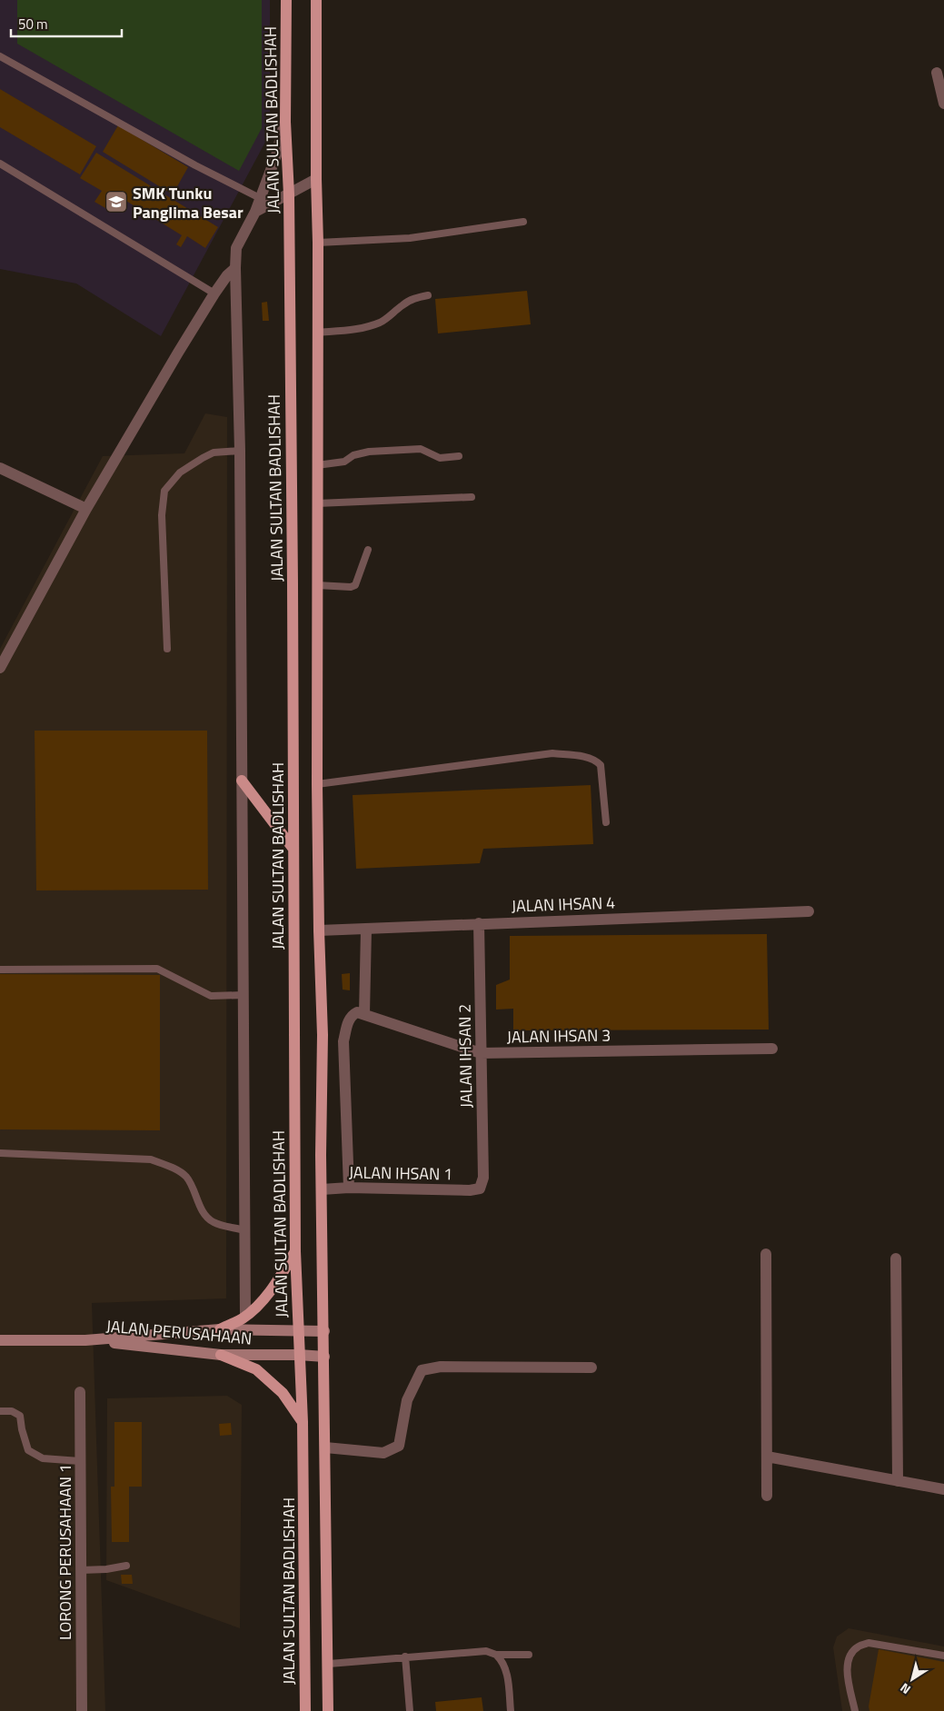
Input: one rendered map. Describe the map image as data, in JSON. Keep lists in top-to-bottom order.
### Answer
{
  "streets": {
    "main road": ["JALAN SULTAN BADLISHAH", "JALAN PERUSAHAAN"],
    "street": [
      "JALAN IHSAN 4",
      "JALAN IHSAN 3",
      "JALAN IHSAN 2",
      "JALAN IHSAN 1",
      "LORONG PERUSAHAAN 1"
    ]
  },
  "crossings": [
    ["JALAN SULTAN BADLISHAH", "JALAN PERUSAHAAN"],
    ["JALAN IHSAN 4", "JALAN IHSAN 2"],
    ["JALAN IHSAN 3", "JALAN IHSAN 2"],
    ["JALAN IHSAN 3", "JALAN IHSAN 1"],
    ["JALAN IHSAN 2", "JALAN IHSAN 1"]
  ],
  "places": {
    "school or university": ["SMK Tunku Panglima Besar"]
  },
  "scale_bar": "50 m",
  "north": "bottom left"
}
